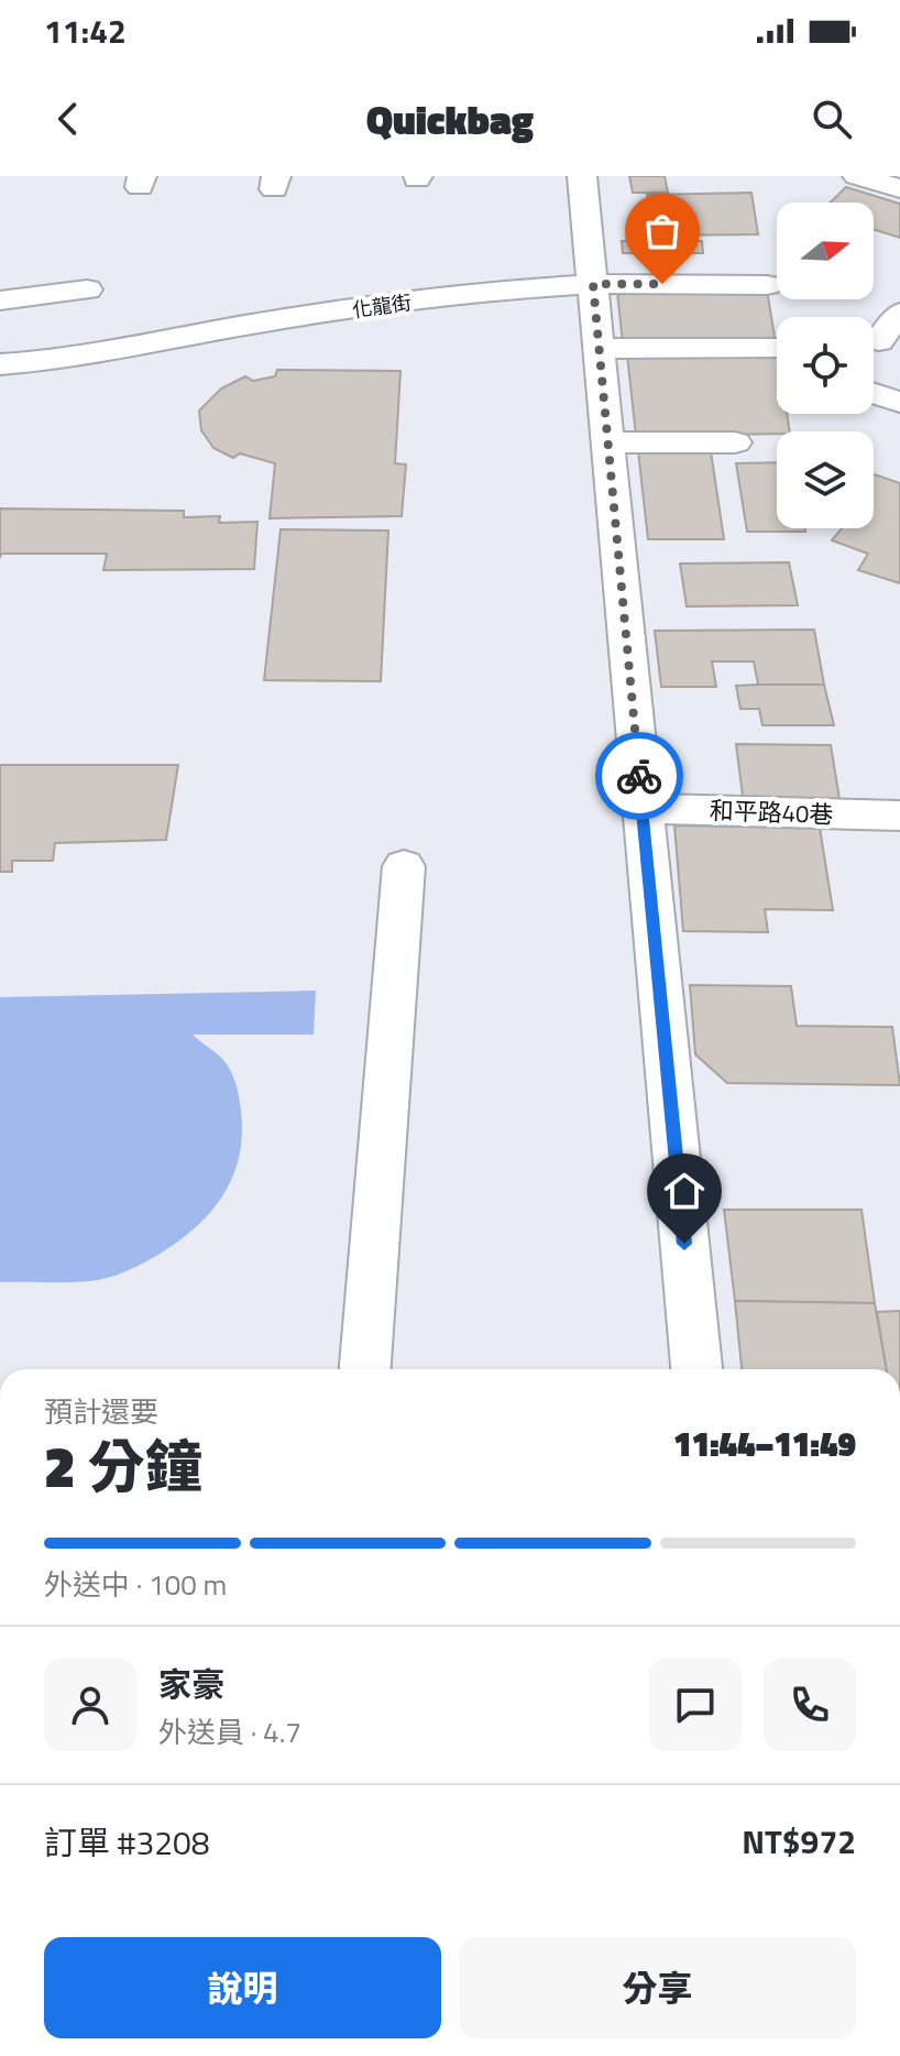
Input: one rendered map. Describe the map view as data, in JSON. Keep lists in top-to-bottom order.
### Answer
{
  "streets": {
    "street": ["化龍街", "和平路40巷"]
  },
  "north": "right",
  "page": {
    "status": "11:42",
    "header": "Quickbag",
    "heading": ["2 分鐘", "預計還要", "11:44–11:49"],
    "panel": [
      "家豪",
      "外送員 · 4.7",
      "訂單 #3208",
      "NT$972"
    ],
    "bar": "外送中 · 100 m",
    "buttons": ["說明", "分享"]
  }
}
